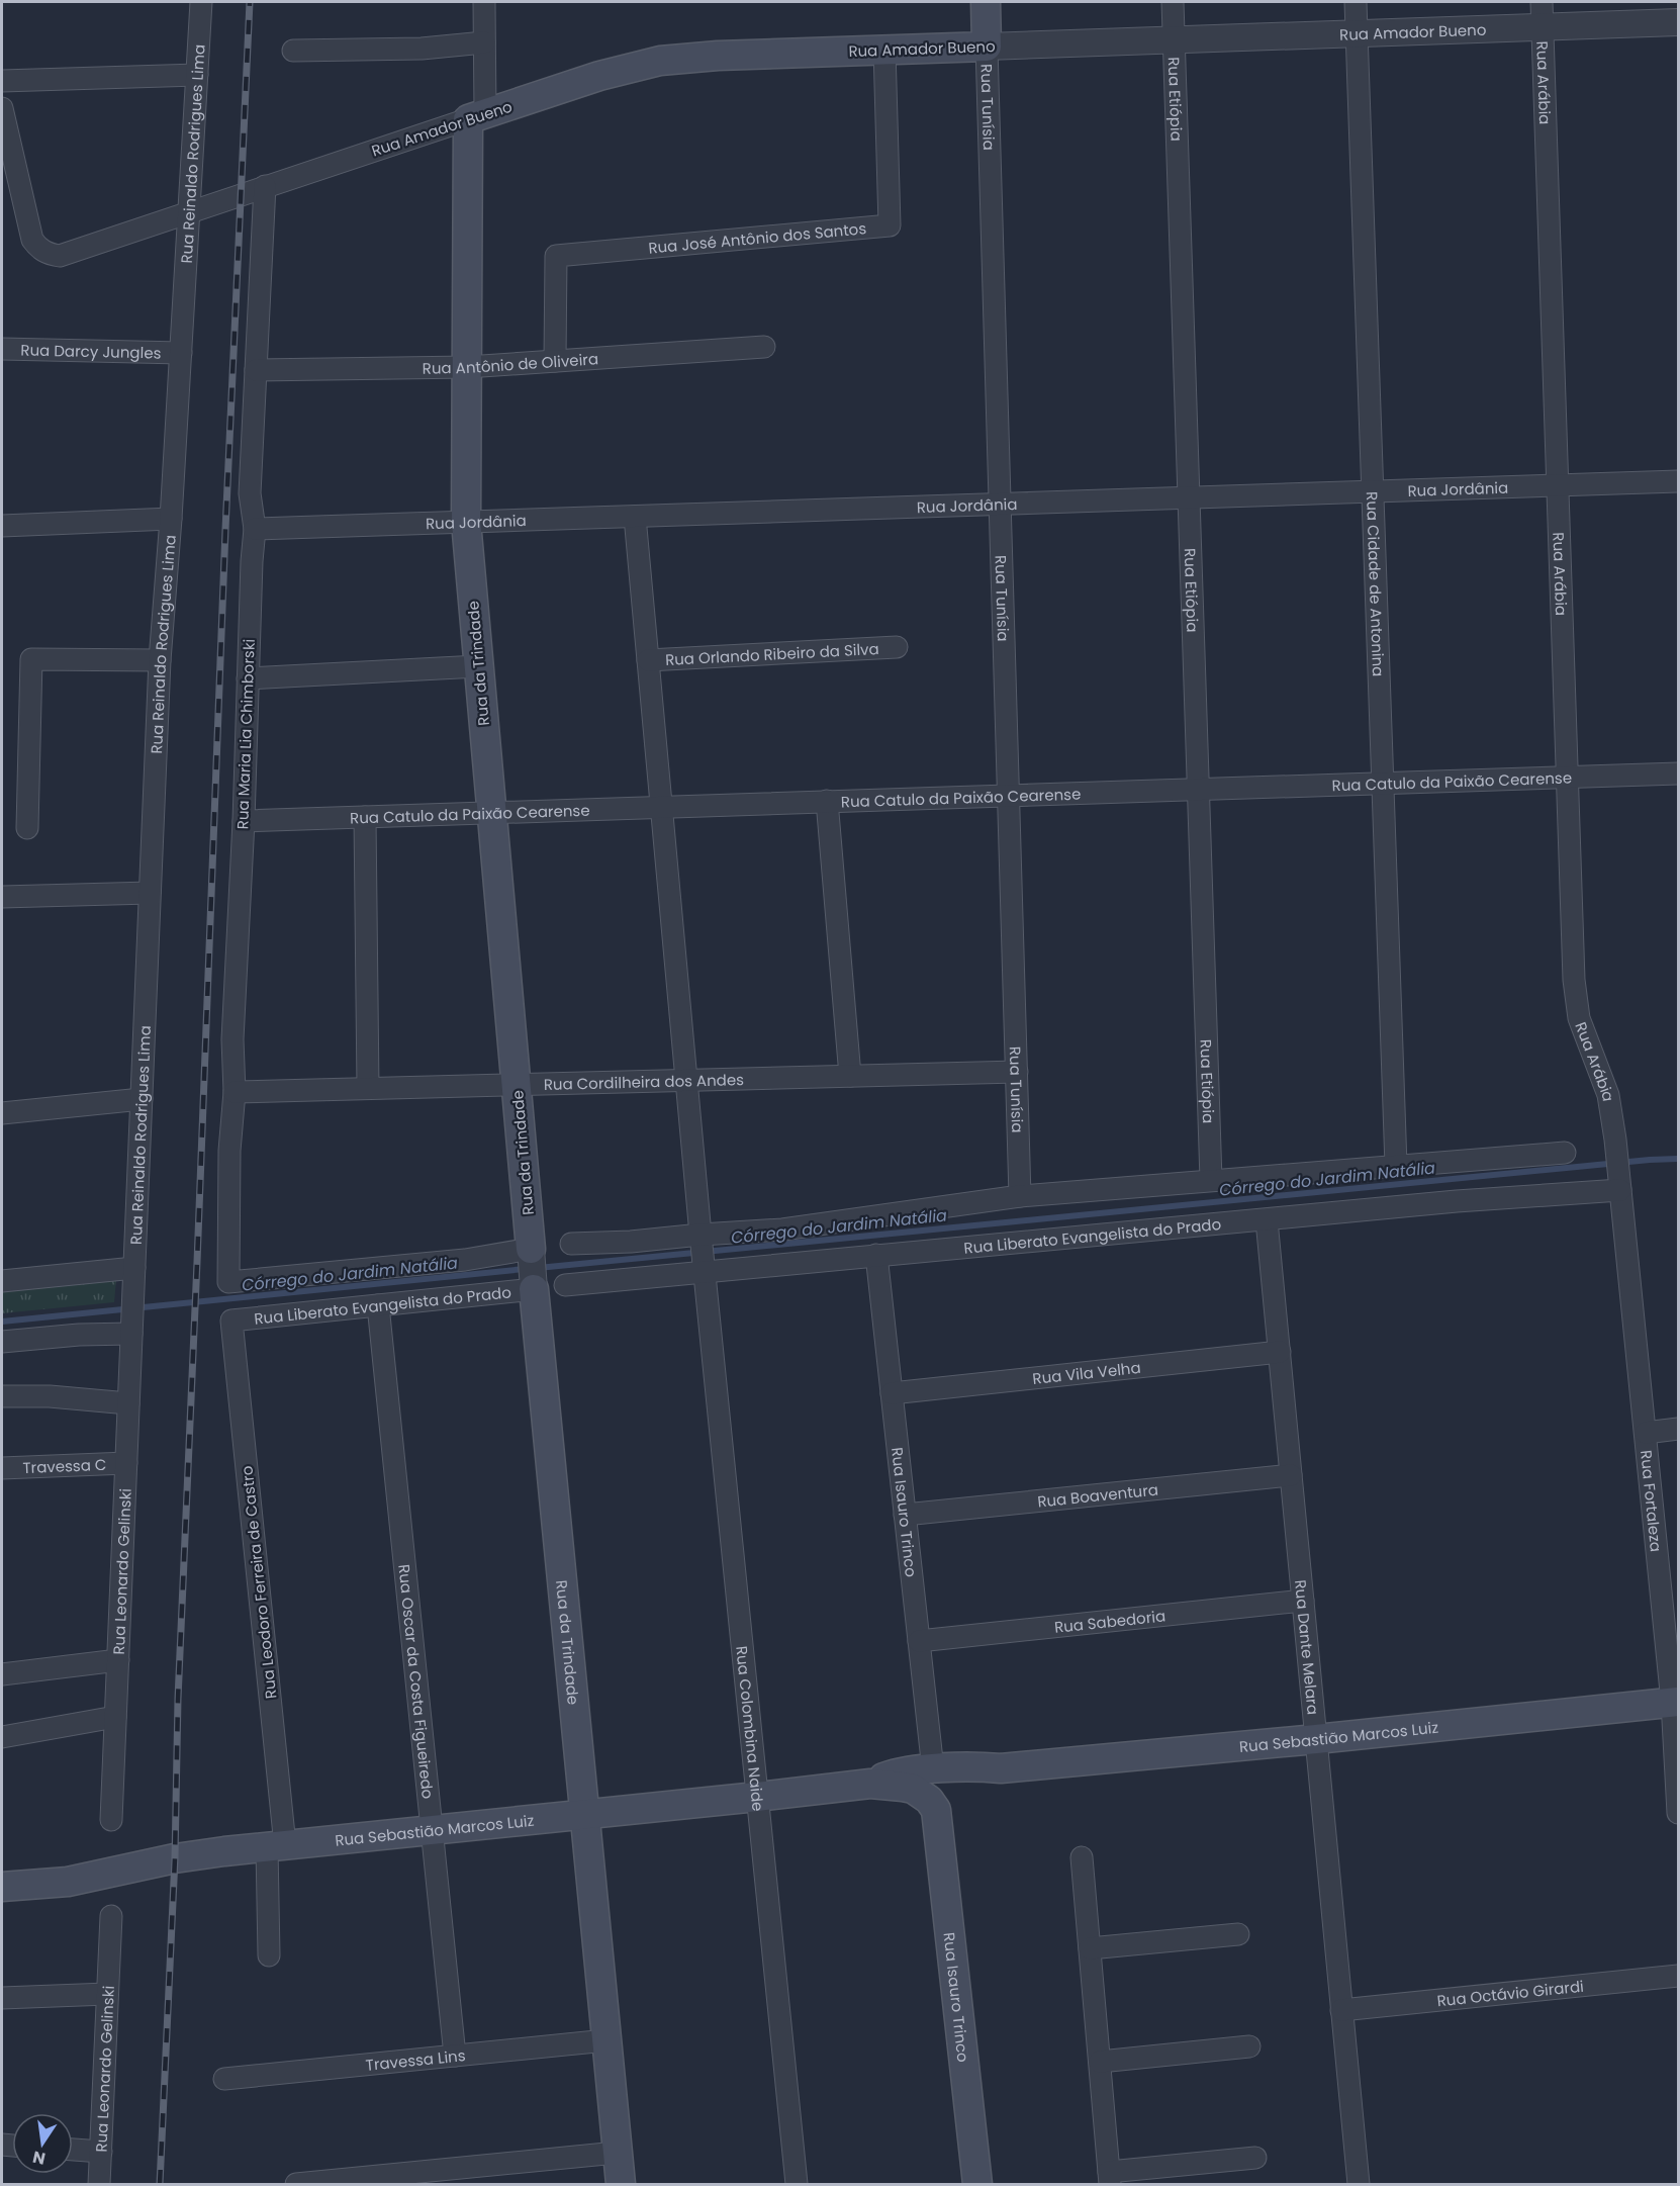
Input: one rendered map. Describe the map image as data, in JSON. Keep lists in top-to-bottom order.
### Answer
{
  "streets": {
    "main road": [
      "Rua Amador Bueno",
      "Rua Tunísia",
      "Rua da Trindade",
      "Rua Isauro Trinco",
      "Rua Sebastião Marcos Luiz"
    ],
    "street": [
      "Rua Arábia",
      "Rua Etiópia",
      "Rua Reinaldo Rodrigues Lima",
      "Rua José Antônio dos Santos",
      "Rua Darcy Jungles",
      "Rua Antônio de Oliveira",
      "Rua Jordânia",
      "Rua Cidade de Antonina",
      "Rua Orlando Ribeiro da Silva",
      "Rua Maria Lia Chimborski",
      "Rua Catulo da Paixão Cearense",
      "Rua Cordilheira dos Andes",
      "Rua Liberato Evangelista do Prado",
      "Rua Vila Velha",
      "Travessa C",
      "Rua Boaventura",
      "Rua Fortaleza",
      "Rua Leonardo Gelinski",
      "Rua Leodoro Ferreira de Castro",
      "Rua Sabedoria",
      "Rua Dante Melara",
      "Rua Oscar da Costa Figueiredo",
      "Rua Colombina Naide",
      "Rua Octávio Girardi",
      "Travessa Lins"
    ]
  },
  "crossings": [
    ["Rua Amador Bueno", "Rua Arábia"],
    ["Rua Amador Bueno", "Rua Etiópia"],
    ["Rua Amador Bueno", "Rua Tunísia"],
    ["Rua Amador Bueno", "Rua Reinaldo Rodrigues Lima"],
    ["Rua Amador Bueno", "Rua José Antônio dos Santos"],
    ["Rua Amador Bueno", "Rua Cidade de Antonina"],
    ["Rua Amador Bueno", "Rua da Trindade"],
    ["Rua Amador Bueno", "Rua Maria Lia Chimborski"],
    ["Rua Arábia", "Rua Jordânia"],
    ["Rua Arábia", "Rua Catulo da Paixão Cearense"],
    ["Rua Arábia", "Rua Liberato Evangelista do Prado"],
    ["Rua Arábia", "Rua Fortaleza"],
    ["Rua Etiópia", "Rua Jordânia"],
    ["Rua Etiópia", "Rua Catulo da Paixão Cearense"],
    ["Rua Tunísia", "Rua Jordânia"],
    ["Rua Tunísia", "Rua Catulo da Paixão Cearense"],
    ["Rua Tunísia", "Rua Cordilheira dos Andes"],
    ["Rua Reinaldo Rodrigues Lima", "Rua Darcy Jungles"],
    ["Rua Reinaldo Rodrigues Lima", "Rua Leonardo Gelinski"],
    ["Rua José Antônio dos Santos", "Rua Antônio de Oliveira"],
    ["Rua Antônio de Oliveira", "Rua da Trindade"],
    ["Rua Antônio de Oliveira", "Rua Maria Lia Chimborski"],
    ["Rua Jordânia", "Rua Cidade de Antonina"],
    ["Rua Jordânia", "Rua da Trindade"],
    ["Rua Jordânia", "Rua Maria Lia Chimborski"],
    ["Rua Jordânia", "Rua Colombina Naide"],
    ["Rua Cidade de Antonina", "Rua Catulo da Paixão Cearense"],
    ["Rua Orlando Ribeiro da Silva", "Rua Colombina Naide"],
    ["Rua da Trindade", "Rua Maria Lia Chimborski"],
    ["Rua da Trindade", "Rua Catulo da Paixão Cearense"],
    ["Rua da Trindade", "Rua Cordilheira dos Andes"],
    ["Rua da Trindade", "Rua Liberato Evangelista do Prado"],
    ["Rua da Trindade", "Rua Sebastião Marcos Luiz"],
    ["Rua da Trindade", "Travessa Lins"],
    ["Rua Maria Lia Chimborski", "Rua Catulo da Paixão Cearense"],
    ["Rua Maria Lia Chimborski", "Rua Cordilheira dos Andes"],
    ["Rua Catulo da Paixão Cearense", "Rua Colombina Naide"],
    ["Rua Cordilheira dos Andes", "Rua Colombina Naide"],
    ["Rua Liberato Evangelista do Prado", "Rua Fortaleza"],
    ["Rua Liberato Evangelista do Prado", "Rua Isauro Trinco"],
    ["Rua Liberato Evangelista do Prado", "Rua Leodoro Ferreira de Castro"],
    ["Rua Liberato Evangelista do Prado", "Rua Dante Melara"],
    ["Rua Liberato Evangelista do Prado", "Rua Oscar da Costa Figueiredo"],
    ["Rua Liberato Evangelista do Prado", "Rua Colombina Naide"],
    ["Rua Vila Velha", "Rua Isauro Trinco"],
    ["Rua Vila Velha", "Rua Dante Melara"],
    ["Travessa C", "Rua Leonardo Gelinski"],
    ["Rua Boaventura", "Rua Isauro Trinco"],
    ["Rua Boaventura", "Rua Dante Melara"],
    ["Rua Fortaleza", "Rua Sebastião Marcos Luiz"],
    ["Rua Isauro Trinco", "Rua Sabedoria"],
    ["Rua Isauro Trinco", "Rua Sebastião Marcos Luiz"],
    ["Rua Leodoro Ferreira de Castro", "Rua Sebastião Marcos Luiz"],
    ["Rua Sabedoria", "Rua Dante Melara"],
    ["Rua Dante Melara", "Rua Sebastião Marcos Luiz"],
    ["Rua Dante Melara", "Rua Octávio Girardi"],
    ["Rua Oscar da Costa Figueiredo", "Rua Sebastião Marcos Luiz"],
    ["Rua Oscar da Costa Figueiredo", "Travessa Lins"],
    ["Rua Colombina Naide", "Rua Sebastião Marcos Luiz"]
  ],
  "water": ["Córrego do Jardim Natália"],
  "north": "bottom"
}
